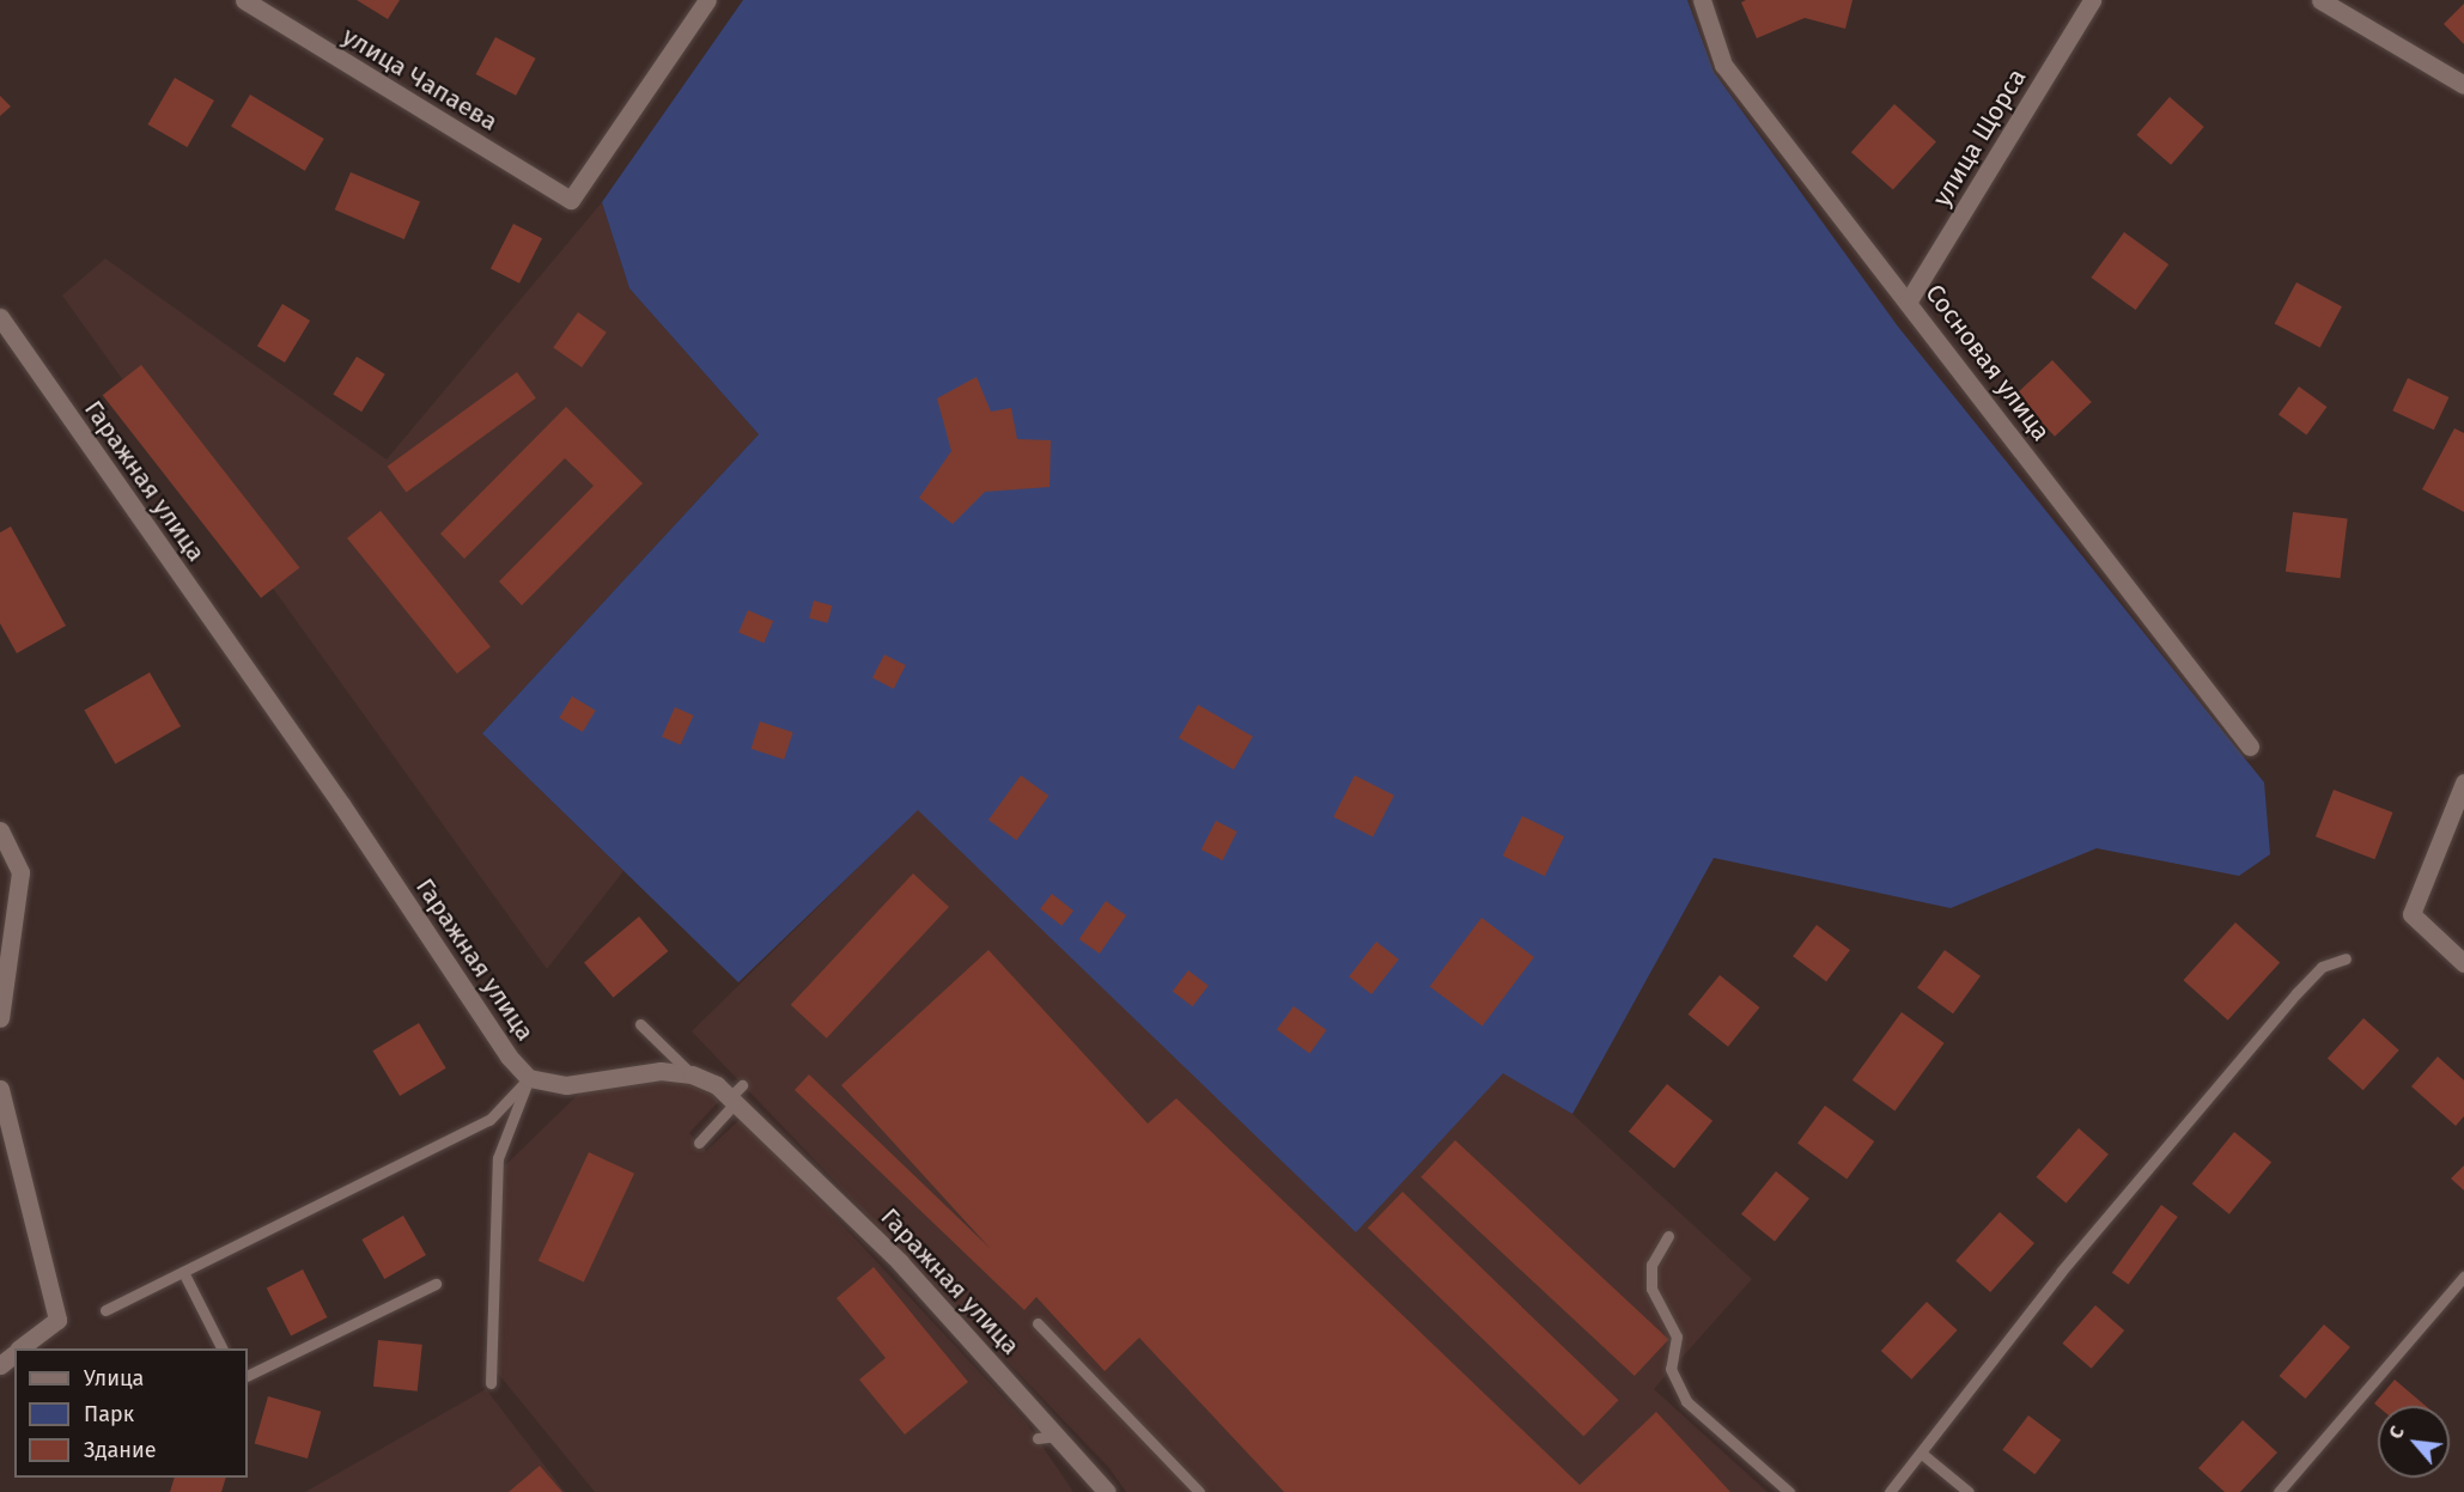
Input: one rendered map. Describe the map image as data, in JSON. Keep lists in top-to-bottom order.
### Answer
{
  "streets": {
    "street": [
      "улица Чапаева",
      "улица Щорса",
      "Сосновая улица",
      "Гаражная улица"
    ]
  },
  "crossings": [
    ["улица Щорса", "Сосновая улица"]
  ],
  "legend": ["Улица", "Парк", "Здание"],
  "north": "top left"
}
